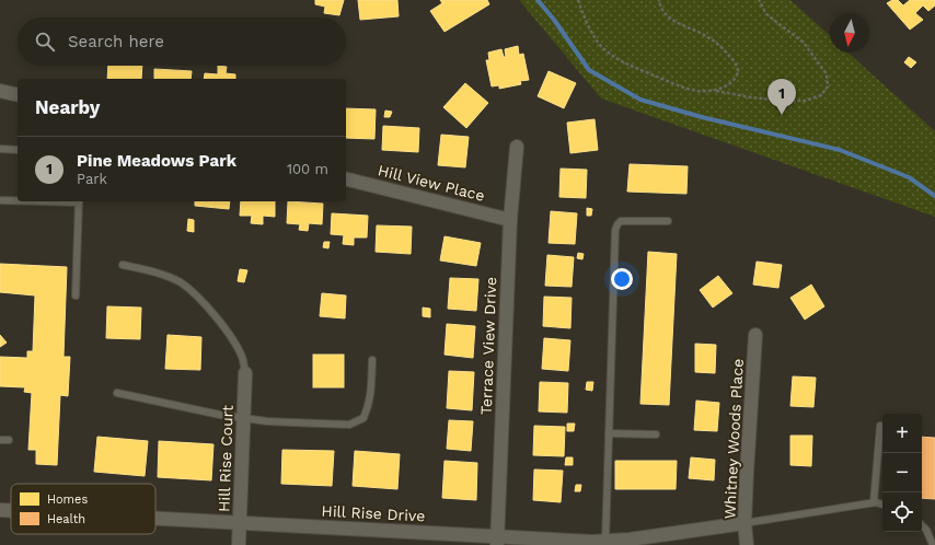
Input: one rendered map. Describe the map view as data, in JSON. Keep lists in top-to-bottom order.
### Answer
{
  "streets": {
    "street": [
      "Hill View Place",
      "Terrace View Drive",
      "Whitney Woods Place",
      "Hill Rise Court",
      "Hill Rise Drive"
    ]
  },
  "crossings": [
    ["Hill View Place", "Terrace View Drive"],
    ["Terrace View Drive", "Hill Rise Drive"],
    ["Whitney Woods Place", "Hill Rise Drive"],
    ["Hill Rise Court", "Hill Rise Drive"]
  ],
  "legend": ["Homes", "Health"],
  "north": "bottom",
  "page": {
    "search": "Search here",
    "pins": "1",
    "heading": "Nearby",
    "list": [
      {
        "mark": "1",
        "name": "Pine Meadows Park",
        "note": "Park",
        "value": "100 m"
      }
    ],
    "map_buttons": ["+", "−"]
  }
}
